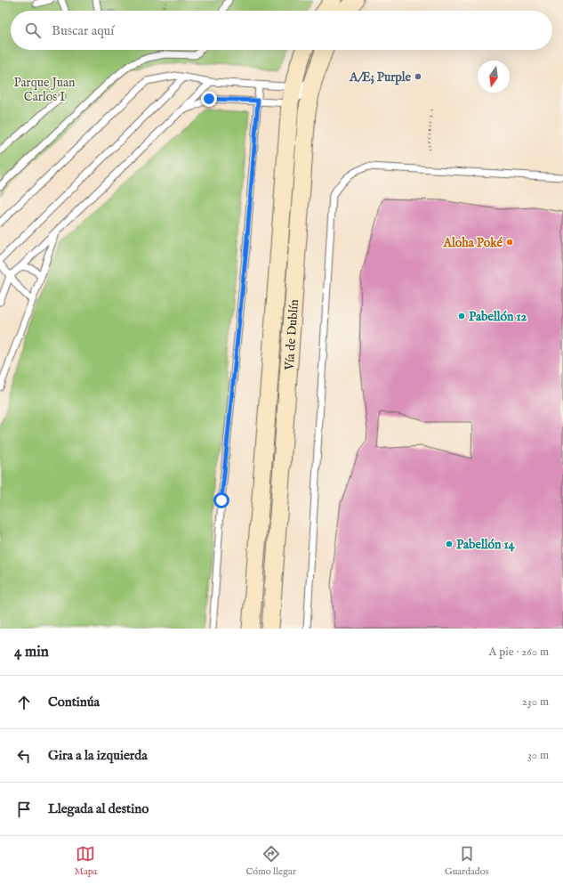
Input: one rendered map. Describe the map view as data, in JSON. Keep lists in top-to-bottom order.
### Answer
{
  "streets": {
    "street": ["Vía de Dublín"]
  },
  "parks": ["Parque Juan Carlos I"],
  "places": [
    "A/E; Purple",
    "Aloha Poké",
    "Pabellón 12",
    "Pabellón 14"
  ],
  "north": "bottom",
  "page": {
    "search": "Buscar aquí",
    "heading": ["4 min", "A pie · 260 m"],
    "list": [
      ["Continúa", "230 m"],
      ["Gira a la izquierda", "30 m"],
      "Llegada al destino"
    ],
    "nav": ["Mapa", "Cómo llegar", "Guardados"]
  }
}
